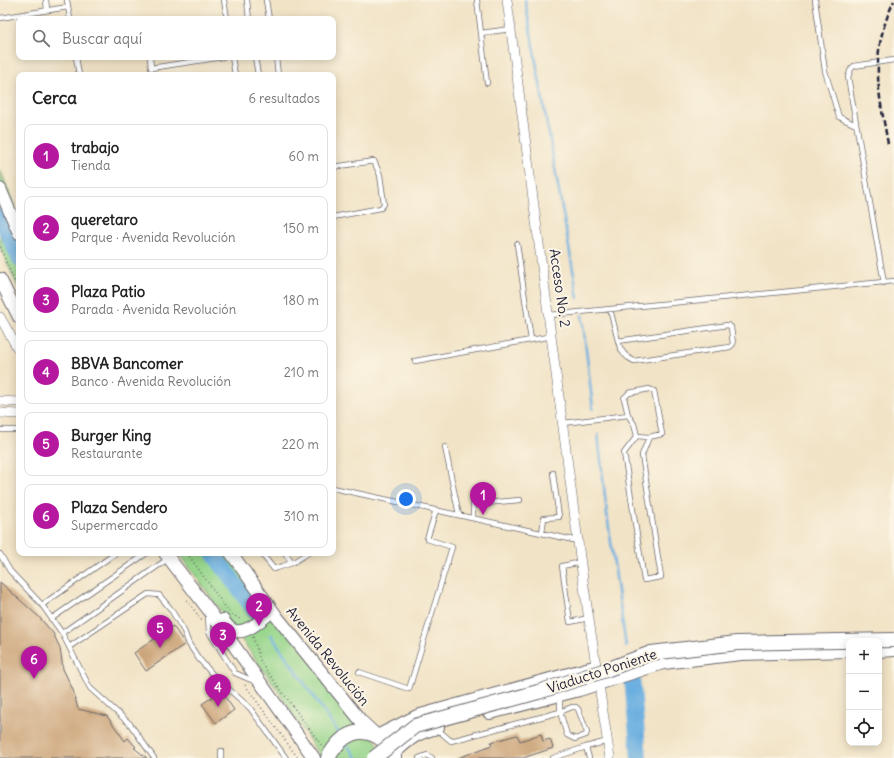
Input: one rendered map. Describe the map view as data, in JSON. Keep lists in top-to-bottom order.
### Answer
{
  "streets": {
    "main road": ["Avenida Revolución", "Viaducto Poniente"],
    "street": ["Acceso No. 2"]
  },
  "page": {
    "search": "Buscar aquí",
    "heading": ["Cerca", "6 resultados"],
    "list": [
      {
        "mark": "1",
        "name": "trabajo",
        "note": "Tienda",
        "value": "60 m"
      },
      {
        "mark": "2",
        "name": "queretaro",
        "note": "Parque · Avenida Revolución",
        "value": "150 m"
      },
      {
        "mark": "3",
        "name": "Plaza Patio",
        "note": "Parada · Avenida Revolución",
        "value": "180 m"
      },
      {
        "mark": "4",
        "name": "BBVA Bancomer",
        "note": "Banco · Avenida Revolución",
        "value": "210 m"
      },
      {
        "mark": "5",
        "name": "Burger King",
        "note": "Restaurante",
        "value": "220 m"
      },
      {
        "mark": "6",
        "name": "Plaza Sendero",
        "note": "Supermercado",
        "value": "310 m"
      }
    ],
    "pins": [
      "1",
      "2",
      "5",
      "3",
      "6",
      "4"
    ],
    "map_buttons": ["+", "−"]
  }
}
